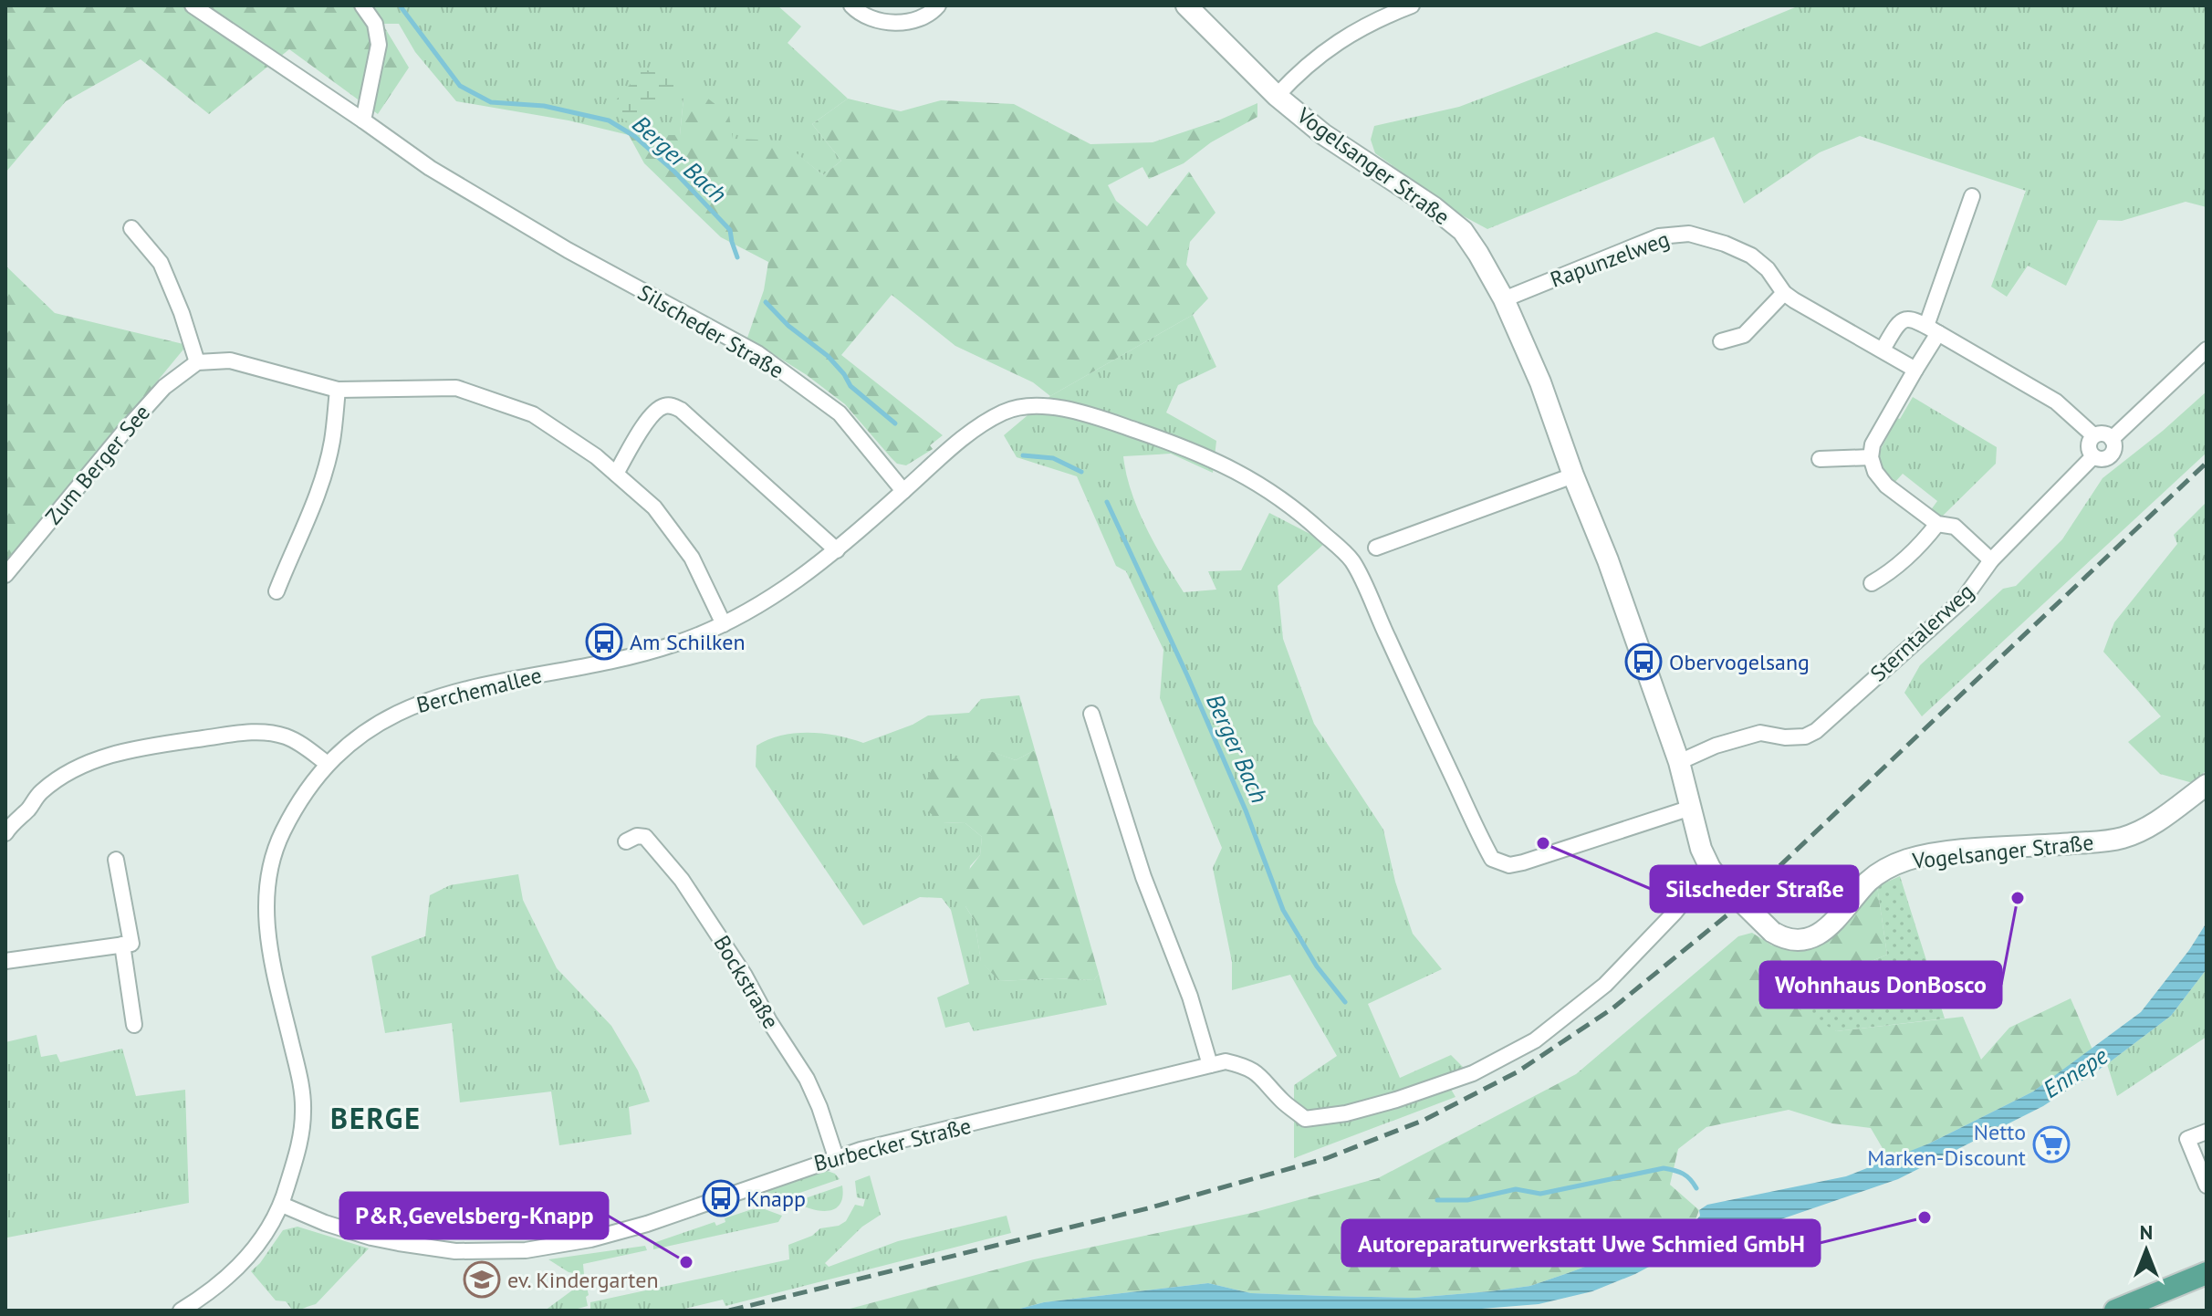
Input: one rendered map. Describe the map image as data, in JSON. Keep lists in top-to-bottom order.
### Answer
{
  "streets": {
    "street": [
      "Vogelsanger Straße",
      "Rapunzelweg",
      "Silscheder Straße",
      "Zum Berger See",
      "Sterntalerweg",
      "Berchemallee",
      "Bockstraße",
      "Burbecker Straße"
    ]
  },
  "crossings": [
    ["Vogelsanger Straße", "Rapunzelweg"],
    ["Vogelsanger Straße", "Sterntalerweg"],
    ["Vogelsanger Straße", "Burbecker Straße"],
    ["Silscheder Straße", "Berchemallee"],
    ["Berchemallee", "Burbecker Straße"],
    ["Bockstraße", "Burbecker Straße"]
  ],
  "districts": ["BERGE"],
  "water": ["Berger Bach", "Ennepe"],
  "places": {
    "bus stop": ["Am Schilken", "Obervogelsang", "Knapp"],
    "other": [
      "Silscheder Straße",
      "Wohnhaus DonBosco",
      "Autoreparaturwerkstatt Uwe Schmied GmbH",
      "P&R,Gevelsberg-Knapp"
    ],
    "supermarket": ["Netto Marken-Discount"],
    "school or university": ["ev. Kindergarten"]
  },
  "north": "top"
}
